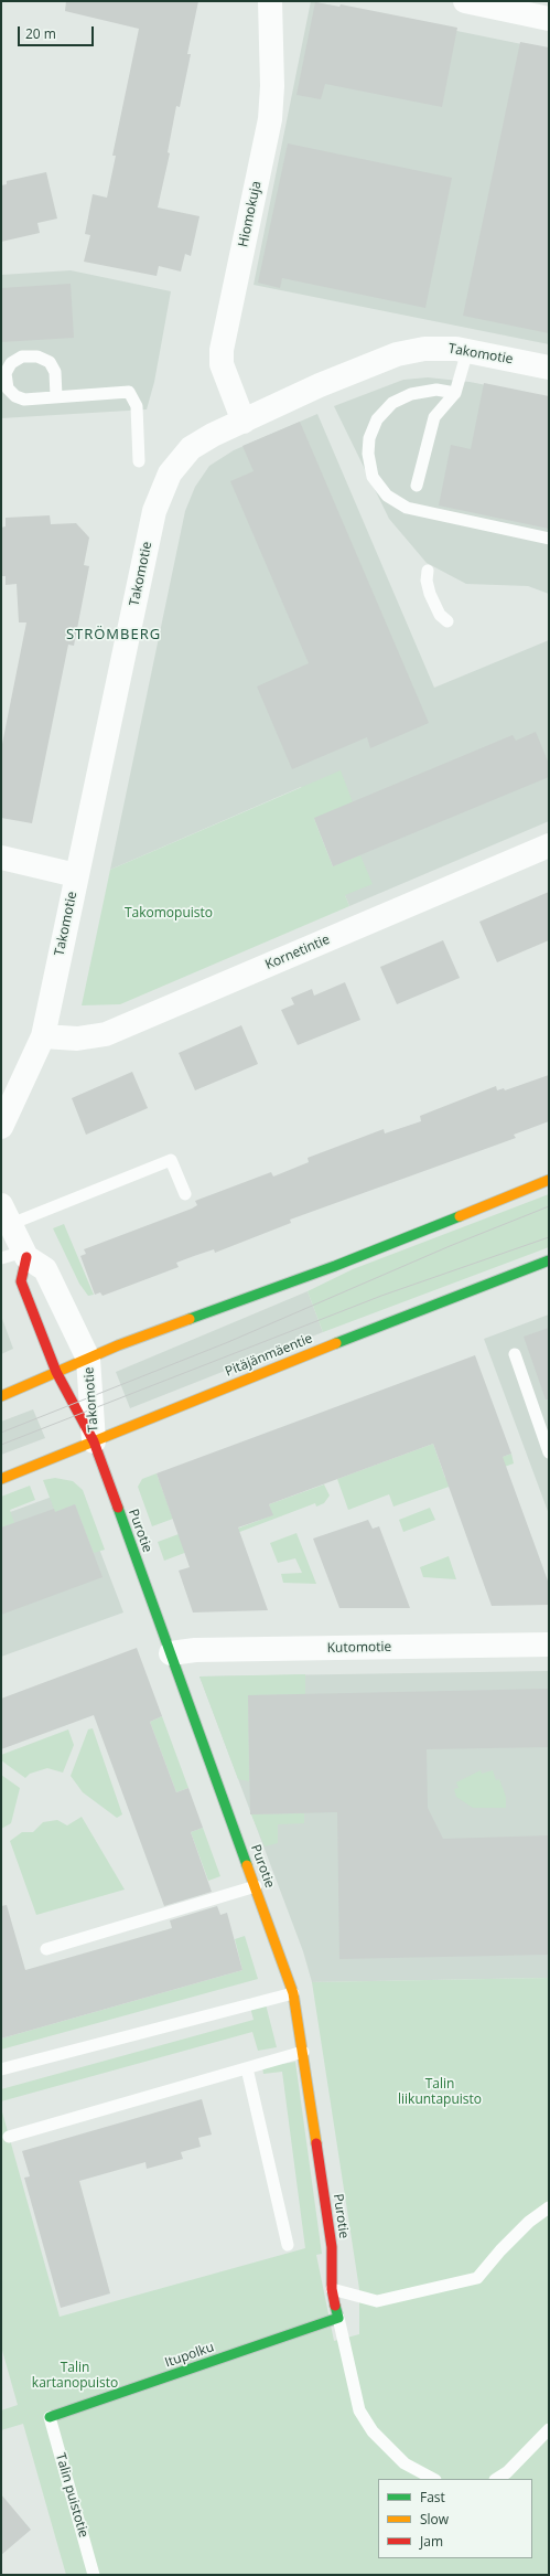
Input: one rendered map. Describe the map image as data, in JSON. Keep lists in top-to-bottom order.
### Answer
{
  "streets": {
    "street": [
      "Hiomokuja",
      "Takomotie",
      "Kornetintie",
      "Pitäjänmäentie",
      "Purotie",
      "Kutomotie",
      "Itupolku"
    ],
    "lane": ["Talin puistotie"]
  },
  "crossings": [
    ["Hiomokuja", "Takomotie"],
    ["Takomotie", "Kornetintie"],
    ["Takomotie", "Pitäjänmäentie"],
    ["Takomotie", "Purotie"],
    ["Pitäjänmäentie", "Purotie"],
    ["Purotie", "Kutomotie"],
    ["Purotie", "Itupolku"],
    ["Itupolku", "Talin puistotie"]
  ],
  "districts": ["STRÖMBERG"],
  "parks": ["Takomopuisto", "Talin liikuntapuisto", "Talin kartanopuisto"],
  "legend": ["Fast", "Slow", "Jam"],
  "scale_bar": "20 m"
}
